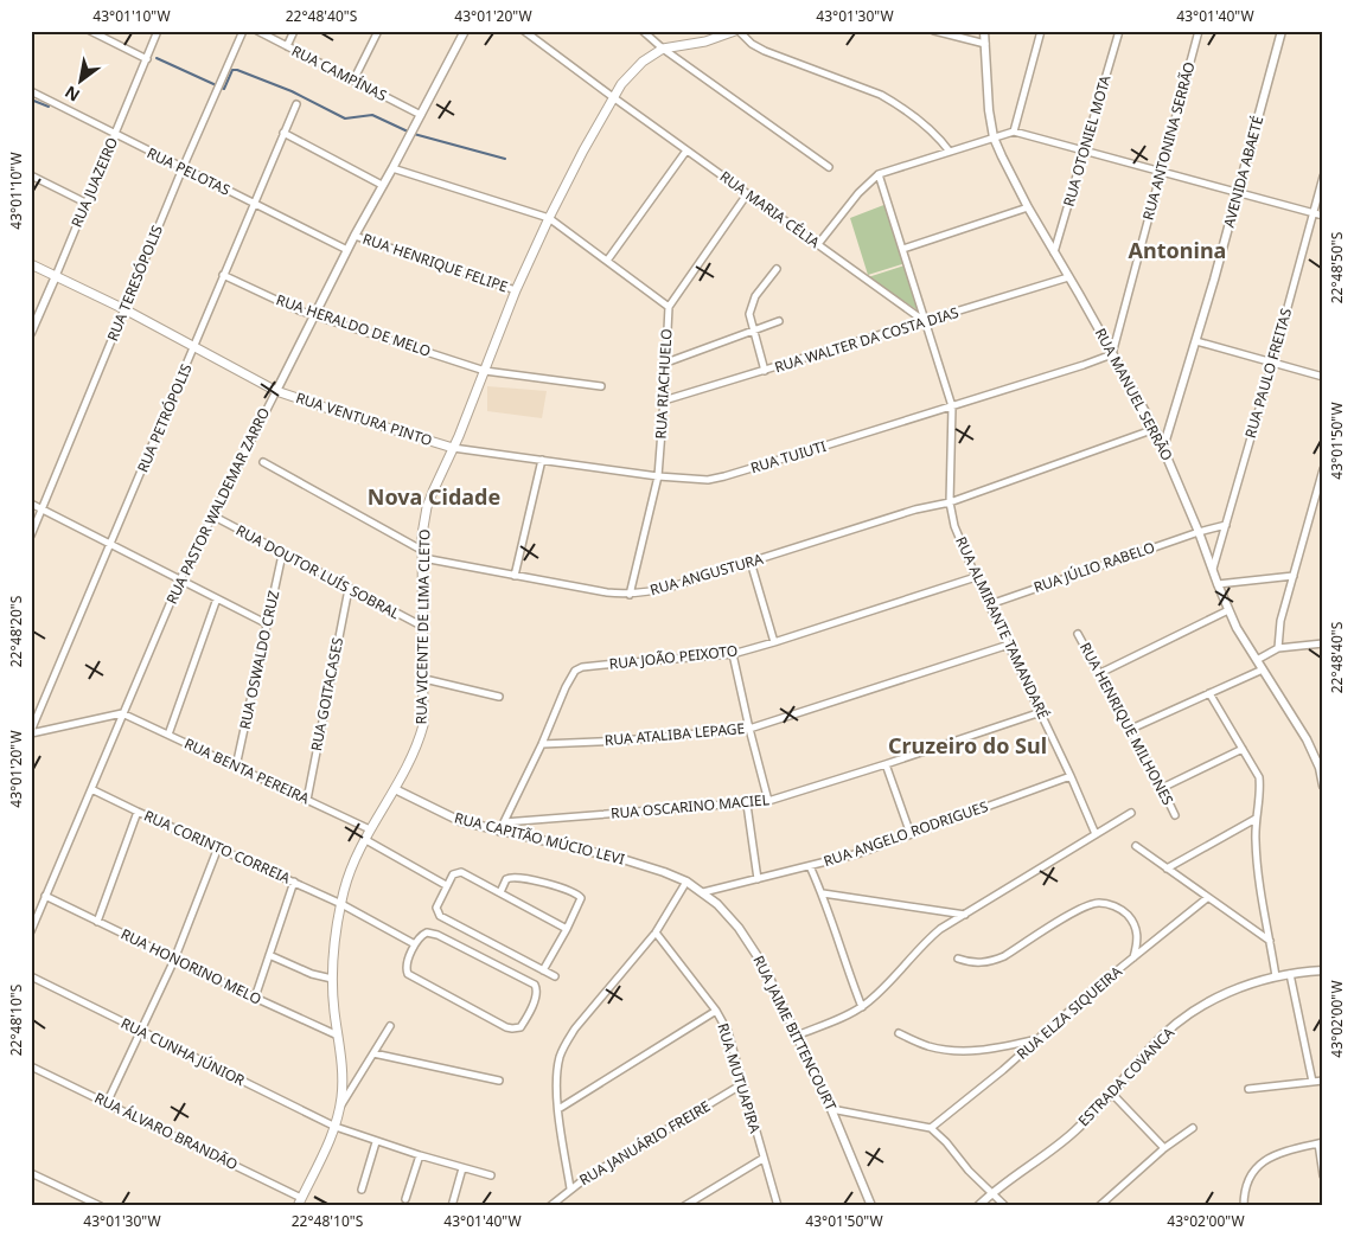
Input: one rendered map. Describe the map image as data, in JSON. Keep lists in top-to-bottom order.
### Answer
{
  "streets": {
    "main road": ["RUA VENTURA PINTO", "RUA VICENTE DE LIMA CLETO"],
    "street": [
      "RUA CAMPÍNAS",
      "RUA OTONIEL MOTA",
      "RUA ANTONINA SERRÃO",
      "RUA PELOTAS",
      "AVENIDA ABAETÉ",
      "RUA JUAZEIRO",
      "RUA MARIA CÉLIA",
      "RUA HENRIQUE FELIPE",
      "RUA TERESÓPOLIS",
      "RUA HERALDO DE MELO",
      "RUA WALTER DA COSTA DIAS",
      "RUA PAULO FREITAS",
      "RUA RIACHUELO",
      "RUA MANUEL SERRÃO",
      "RUA PETRÓPOLIS",
      "RUA TUIUTI",
      "RUA PASTOR WALDEMAR ZARRO",
      "RUA JÚLIO RABELO",
      "RUA DOUTOR LUÍS SOBRAL",
      "RUA ANGUSTURA",
      "RUA ALMIRANTE TAMANDARÉ",
      "RUA JOÃO PEIXOTO",
      "RUA OSWALDO CRUZ",
      "RUA GOITACASES",
      "RUA HENRIQUE MILHONES",
      "RUA ATALIBA LEPAGE",
      "RUA BENTA PEREIRA",
      "RUA OSCARINO MACIEL",
      "RUA ANGELO RODRIGUES",
      "RUA CAPITÃO MÚCIO LEVI",
      "RUA CORINTO CORREIA",
      "RUA HONORINO MELO",
      "RUA ELZA SIQUEIRA",
      "RUA JAIME BITTENCOURT",
      "RUA CUNHA JÚNIOR",
      "ESTRADA COVANCA",
      "RUA MUTUAPIRA",
      "RUA ÁLVARO BRANDÃO",
      "RUA JANUÁRIO FREIRE"
    ]
  },
  "crossings": [
    ["RUA CAMPÍNAS", "RUA PASTOR WALDEMAR ZARRO"],
    ["RUA OTONIEL MOTA", "RUA MANUEL SERRÃO"],
    ["RUA ANTONINA SERRÃO", "RUA MANUEL SERRÃO"],
    ["RUA ANTONINA SERRÃO", "RUA TUIUTI"],
    ["RUA PELOTAS", "RUA JUAZEIRO"],
    ["RUA PELOTAS", "RUA TERESÓPOLIS"],
    ["RUA PELOTAS", "RUA PETRÓPOLIS"],
    ["RUA PELOTAS", "RUA PASTOR WALDEMAR ZARRO"],
    ["AVENIDA ABAETÉ", "RUA MANUEL SERRÃO"],
    ["RUA JUAZEIRO", "RUA VENTURA PINTO"],
    ["RUA MARIA CÉLIA", "RUA WALTER DA COSTA DIAS"],
    ["RUA MARIA CÉLIA", "RUA RIACHUELO"],
    ["RUA MARIA CÉLIA", "RUA VICENTE DE LIMA CLETO"],
    ["RUA MARIA CÉLIA", "RUA ALMIRANTE TAMANDARÉ"],
    ["RUA HENRIQUE FELIPE", "RUA PASTOR WALDEMAR ZARRO"],
    ["RUA HENRIQUE FELIPE", "RUA VICENTE DE LIMA CLETO"],
    ["RUA TERESÓPOLIS", "RUA VENTURA PINTO"],
    ["RUA HERALDO DE MELO", "RUA PETRÓPOLIS"],
    ["RUA HERALDO DE MELO", "RUA PASTOR WALDEMAR ZARRO"],
    ["RUA HERALDO DE MELO", "RUA VICENTE DE LIMA CLETO"],
    ["RUA WALTER DA COSTA DIAS", "RUA RIACHUELO"],
    ["RUA WALTER DA COSTA DIAS", "RUA MANUEL SERRÃO"],
    ["RUA WALTER DA COSTA DIAS", "RUA ALMIRANTE TAMANDARÉ"],
    ["RUA PAULO FREITAS", "RUA MANUEL SERRÃO"],
    ["RUA PAULO FREITAS", "RUA JÚLIO RABELO"],
    ["RUA RIACHUELO", "RUA TUIUTI"],
    ["RUA RIACHUELO", "RUA ANGUSTURA"],
    ["RUA MANUEL SERRÃO", "RUA TUIUTI"],
    ["RUA MANUEL SERRÃO", "RUA JÚLIO RABELO"],
    ["RUA MANUEL SERRÃO", "RUA ANGUSTURA"],
    ["RUA PETRÓPOLIS", "RUA VENTURA PINTO"],
    ["RUA VENTURA PINTO", "RUA TUIUTI"],
    ["RUA VENTURA PINTO", "RUA PASTOR WALDEMAR ZARRO"],
    ["RUA VENTURA PINTO", "RUA VICENTE DE LIMA CLETO"],
    ["RUA TUIUTI", "RUA VICENTE DE LIMA CLETO"],
    ["RUA TUIUTI", "RUA ALMIRANTE TAMANDARÉ"],
    ["RUA PASTOR WALDEMAR ZARRO", "RUA DOUTOR LUÍS SOBRAL"],
    ["RUA PASTOR WALDEMAR ZARRO", "RUA BENTA PEREIRA"],
    ["RUA PASTOR WALDEMAR ZARRO", "RUA CORINTO CORREIA"],
    ["RUA PASTOR WALDEMAR ZARRO", "RUA HONORINO MELO"],
    ["RUA JÚLIO RABELO", "RUA ALMIRANTE TAMANDARÉ"],
    ["RUA DOUTOR LUÍS SOBRAL", "RUA VICENTE DE LIMA CLETO"],
    ["RUA DOUTOR LUÍS SOBRAL", "RUA OSWALDO CRUZ"],
    ["RUA DOUTOR LUÍS SOBRAL", "RUA GOITACASES"],
    ["RUA ANGUSTURA", "RUA VICENTE DE LIMA CLETO"],
    ["RUA ANGUSTURA", "RUA ALMIRANTE TAMANDARÉ"],
    ["RUA VICENTE DE LIMA CLETO", "RUA BENTA PEREIRA"],
    ["RUA VICENTE DE LIMA CLETO", "RUA CAPITÃO MÚCIO LEVI"],
    ["RUA VICENTE DE LIMA CLETO", "RUA CORINTO CORREIA"],
    ["RUA VICENTE DE LIMA CLETO", "RUA HONORINO MELO"],
    ["RUA VICENTE DE LIMA CLETO", "RUA CUNHA JÚNIOR"],
    ["RUA VICENTE DE LIMA CLETO", "RUA ÁLVARO BRANDÃO"],
    ["RUA ALMIRANTE TAMANDARÉ", "RUA JOÃO PEIXOTO"],
    ["RUA ALMIRANTE TAMANDARÉ", "RUA ATALIBA LEPAGE"],
    ["RUA ALMIRANTE TAMANDARÉ", "RUA OSCARINO MACIEL"],
    ["RUA ALMIRANTE TAMANDARÉ", "RUA ANGELO RODRIGUES"],
    ["RUA JOÃO PEIXOTO", "RUA ATALIBA LEPAGE"],
    ["RUA JOÃO PEIXOTO", "RUA OSCARINO MACIEL"],
    ["RUA JOÃO PEIXOTO", "RUA CAPITÃO MÚCIO LEVI"],
    ["RUA OSWALDO CRUZ", "RUA BENTA PEREIRA"],
    ["RUA GOITACASES", "RUA BENTA PEREIRA"],
    ["RUA ANGELO RODRIGUES", "RUA JAIME BITTENCOURT"],
    ["RUA CAPITÃO MÚCIO LEVI", "RUA JAIME BITTENCOURT"],
    ["RUA MUTUAPIRA", "RUA JANUÁRIO FREIRE"]
  ],
  "districts": ["Antonina", "Nova Cidade", "Cruzeiro do Sul"],
  "north": "bottom left",
  "coordinates": [
    "43°01'10\"W",
    "22°48'40\"S",
    "43°01'20\"W",
    "43°01'30\"W",
    "43°01'40\"W",
    "22°48'50\"S",
    "43°01'50\"W",
    "22°48'20\"S",
    "43°02'00\"W",
    "22°48'10\"S"
  ]
}
